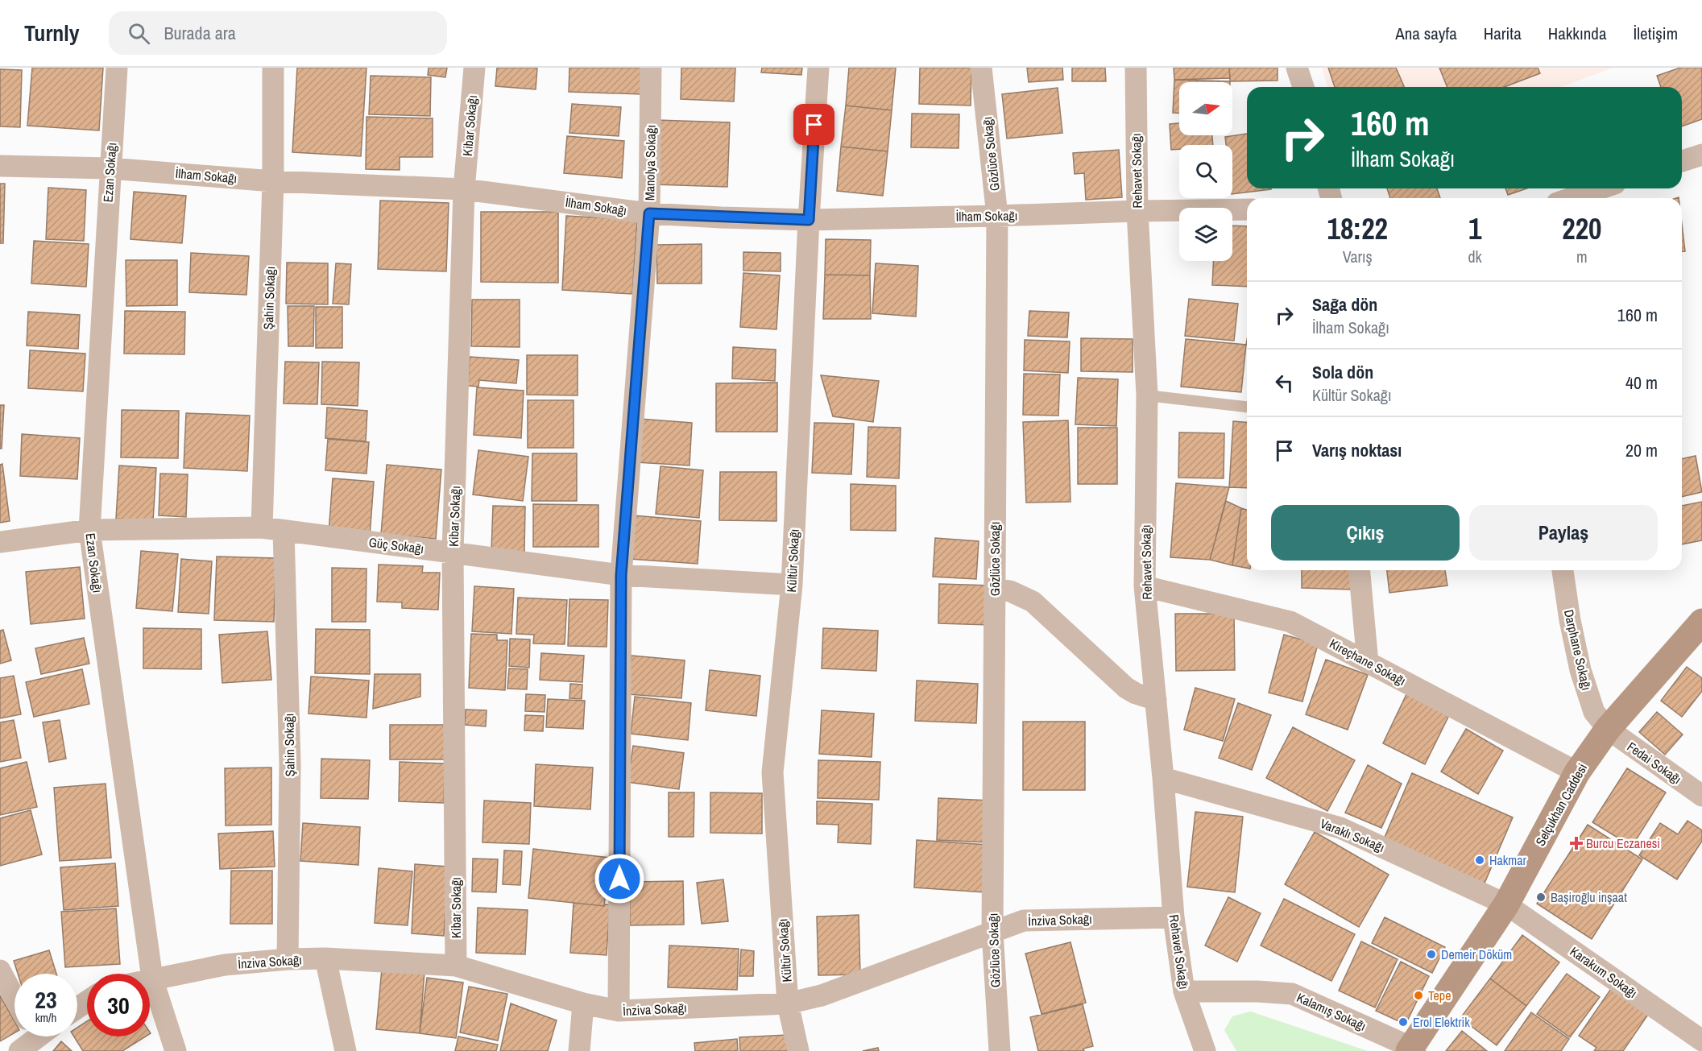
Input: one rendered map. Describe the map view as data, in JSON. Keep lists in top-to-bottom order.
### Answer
{
  "streets": {
    "street": [
      "Kibar Sokağı",
      "Gözlüce Sokağı",
      "Manolya Sokağı",
      "Rehavet Sokağı",
      "Ezan Sokağı",
      "İlham Sokağı",
      "Şahin Sokağı",
      "Güç Sokağı",
      "Kültür Sokağı",
      "Darphane Sokağı",
      "Kireçhane Sokağı",
      "Fedai Sokağı",
      "Selçukhan Caddesi",
      "Varaklı Sokağı",
      "İnziva Sokağı",
      "Karakum Sokağı",
      "Kalamış Sokağı"
    ]
  },
  "crossings": [
    ["Kibar Sokağı", "İlham Sokağı"],
    ["Kibar Sokağı", "Güç Sokağı"],
    ["Kibar Sokağı", "İnziva Sokağı"],
    ["Gözlüce Sokağı", "İlham Sokağı"],
    ["Gözlüce Sokağı", "İnziva Sokağı"],
    ["Manolya Sokağı", "İlham Sokağı"],
    ["Manolya Sokağı", "Güç Sokağı"],
    ["Manolya Sokağı", "İnziva Sokağı"],
    ["Rehavet Sokağı", "İlham Sokağı"],
    ["Rehavet Sokağı", "Kireçhane Sokağı"],
    ["Rehavet Sokağı", "Varaklı Sokağı"],
    ["Rehavet Sokağı", "İnziva Sokağı"],
    ["Rehavet Sokağı", "Kalamış Sokağı"],
    ["Ezan Sokağı", "İlham Sokağı"],
    ["Ezan Sokağı", "Güç Sokağı"],
    ["Ezan Sokağı", "İnziva Sokağı"],
    ["İlham Sokağı", "Şahin Sokağı"],
    ["İlham Sokağı", "Kültür Sokağı"],
    ["Şahin Sokağı", "Güç Sokağı"],
    ["Şahin Sokağı", "İnziva Sokağı"],
    ["Güç Sokağı", "Kültür Sokağı"],
    ["Kültür Sokağı", "İnziva Sokağı"],
    ["Darphane Sokağı", "Fedai Sokağı"],
    ["Darphane Sokağı", "Selçukhan Caddesi"],
    ["Kireçhane Sokağı", "Selçukhan Caddesi"],
    ["Fedai Sokağı", "Selçukhan Caddesi"],
    ["Selçukhan Caddesi", "Varaklı Sokağı"],
    ["Selçukhan Caddesi", "Karakum Sokağı"],
    ["Selçukhan Caddesi", "Kalamış Sokağı"],
    ["Varaklı Sokağı", "Karakum Sokağı"]
  ],
  "places": {
    "health": ["Burcu Eczanesi"],
    "other": [
      "Hakmar",
      "Başiroğlu inşaat",
      "Demeir Döküm",
      "Tepe",
      "Erol Elektrik"
    ]
  },
  "north": "right",
  "page": {
    "header": "Turnly",
    "search": "Burada ara",
    "nav": [
      "Ana sayfa",
      "Harita",
      "Hakkında",
      "İletişim"
    ],
    "turn": ["160 m", "İlham Sokağı"],
    "eta": [
      "18:22",
      "Varış",
      "1",
      "dk",
      "220",
      "m"
    ],
    "list": [
      {
        "name": "Sağa dön",
        "note": "İlham Sokağı",
        "value": "160 m"
      },
      {
        "name": "Sola dön",
        "note": "Kültür Sokağı",
        "value": "40 m"
      },
      {
        "name": "Varış noktası",
        "value": "20 m"
      }
    ],
    "buttons": ["Çıkış", "Paylaş"],
    "speed": "23 km/h",
    "limit": "30"
  }
}
